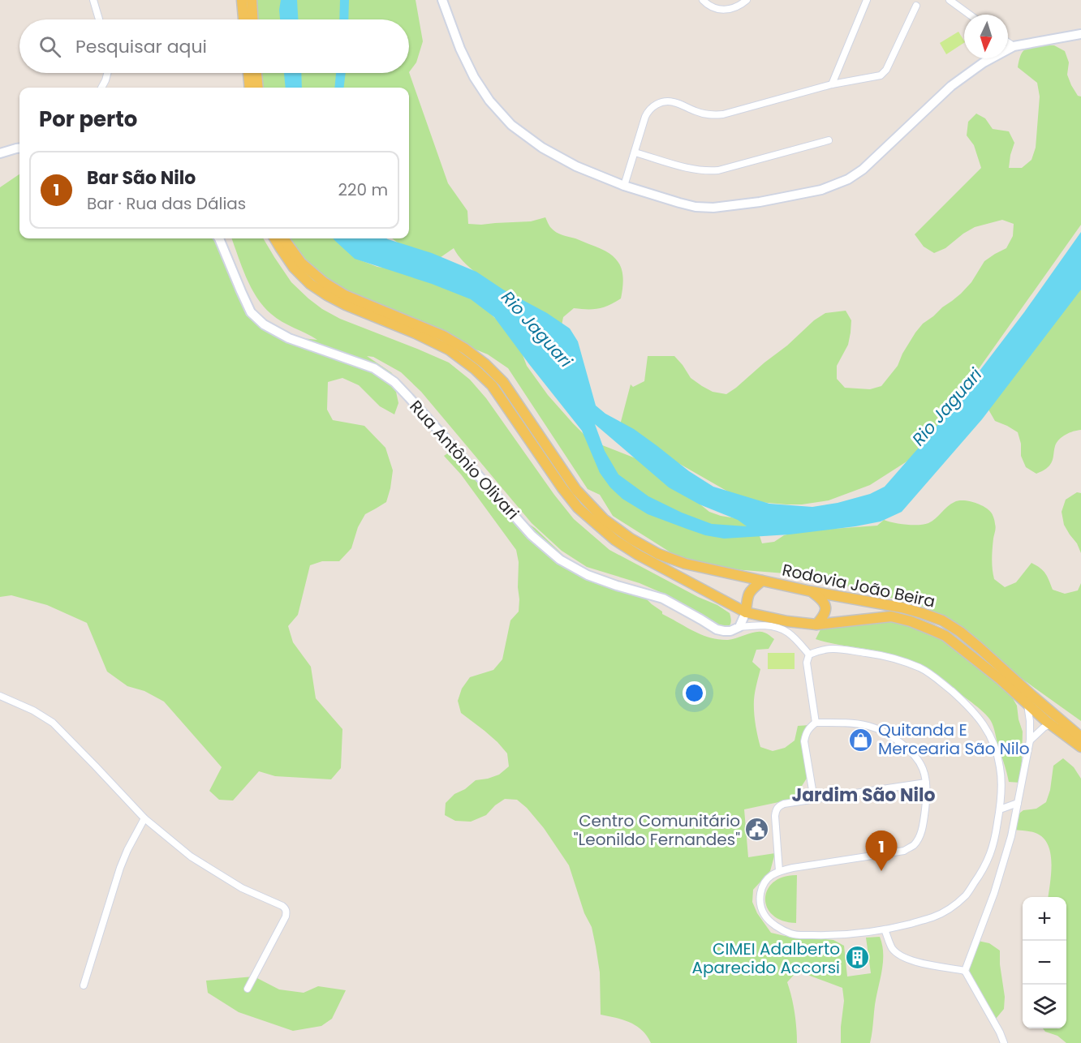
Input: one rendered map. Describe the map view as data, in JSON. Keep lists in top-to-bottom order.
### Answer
{
  "streets": {
    "main road": ["Rodovia João Beira"],
    "street": ["Rua Antônio Olivari"]
  },
  "districts": ["Jardim São Nilo"],
  "water": ["Rio Jaguari"],
  "places": {
    "shop": ["Quitanda E Mercearia São Nilo"],
    "public building": ["Centro Comunitário \"Leonildo Fernandes\""],
    "building": ["CIMEI Adalberto Aparecido Accorsi"]
  },
  "north": "bottom",
  "page": {
    "search": "Pesquisar aqui",
    "heading": "Por perto",
    "list": [
      {
        "mark": "1",
        "name": "Bar São Nilo",
        "note": "Bar · Rua das Dálias",
        "value": "220 m"
      }
    ],
    "pins": "1",
    "map_buttons": ["+", "−"]
  }
}
